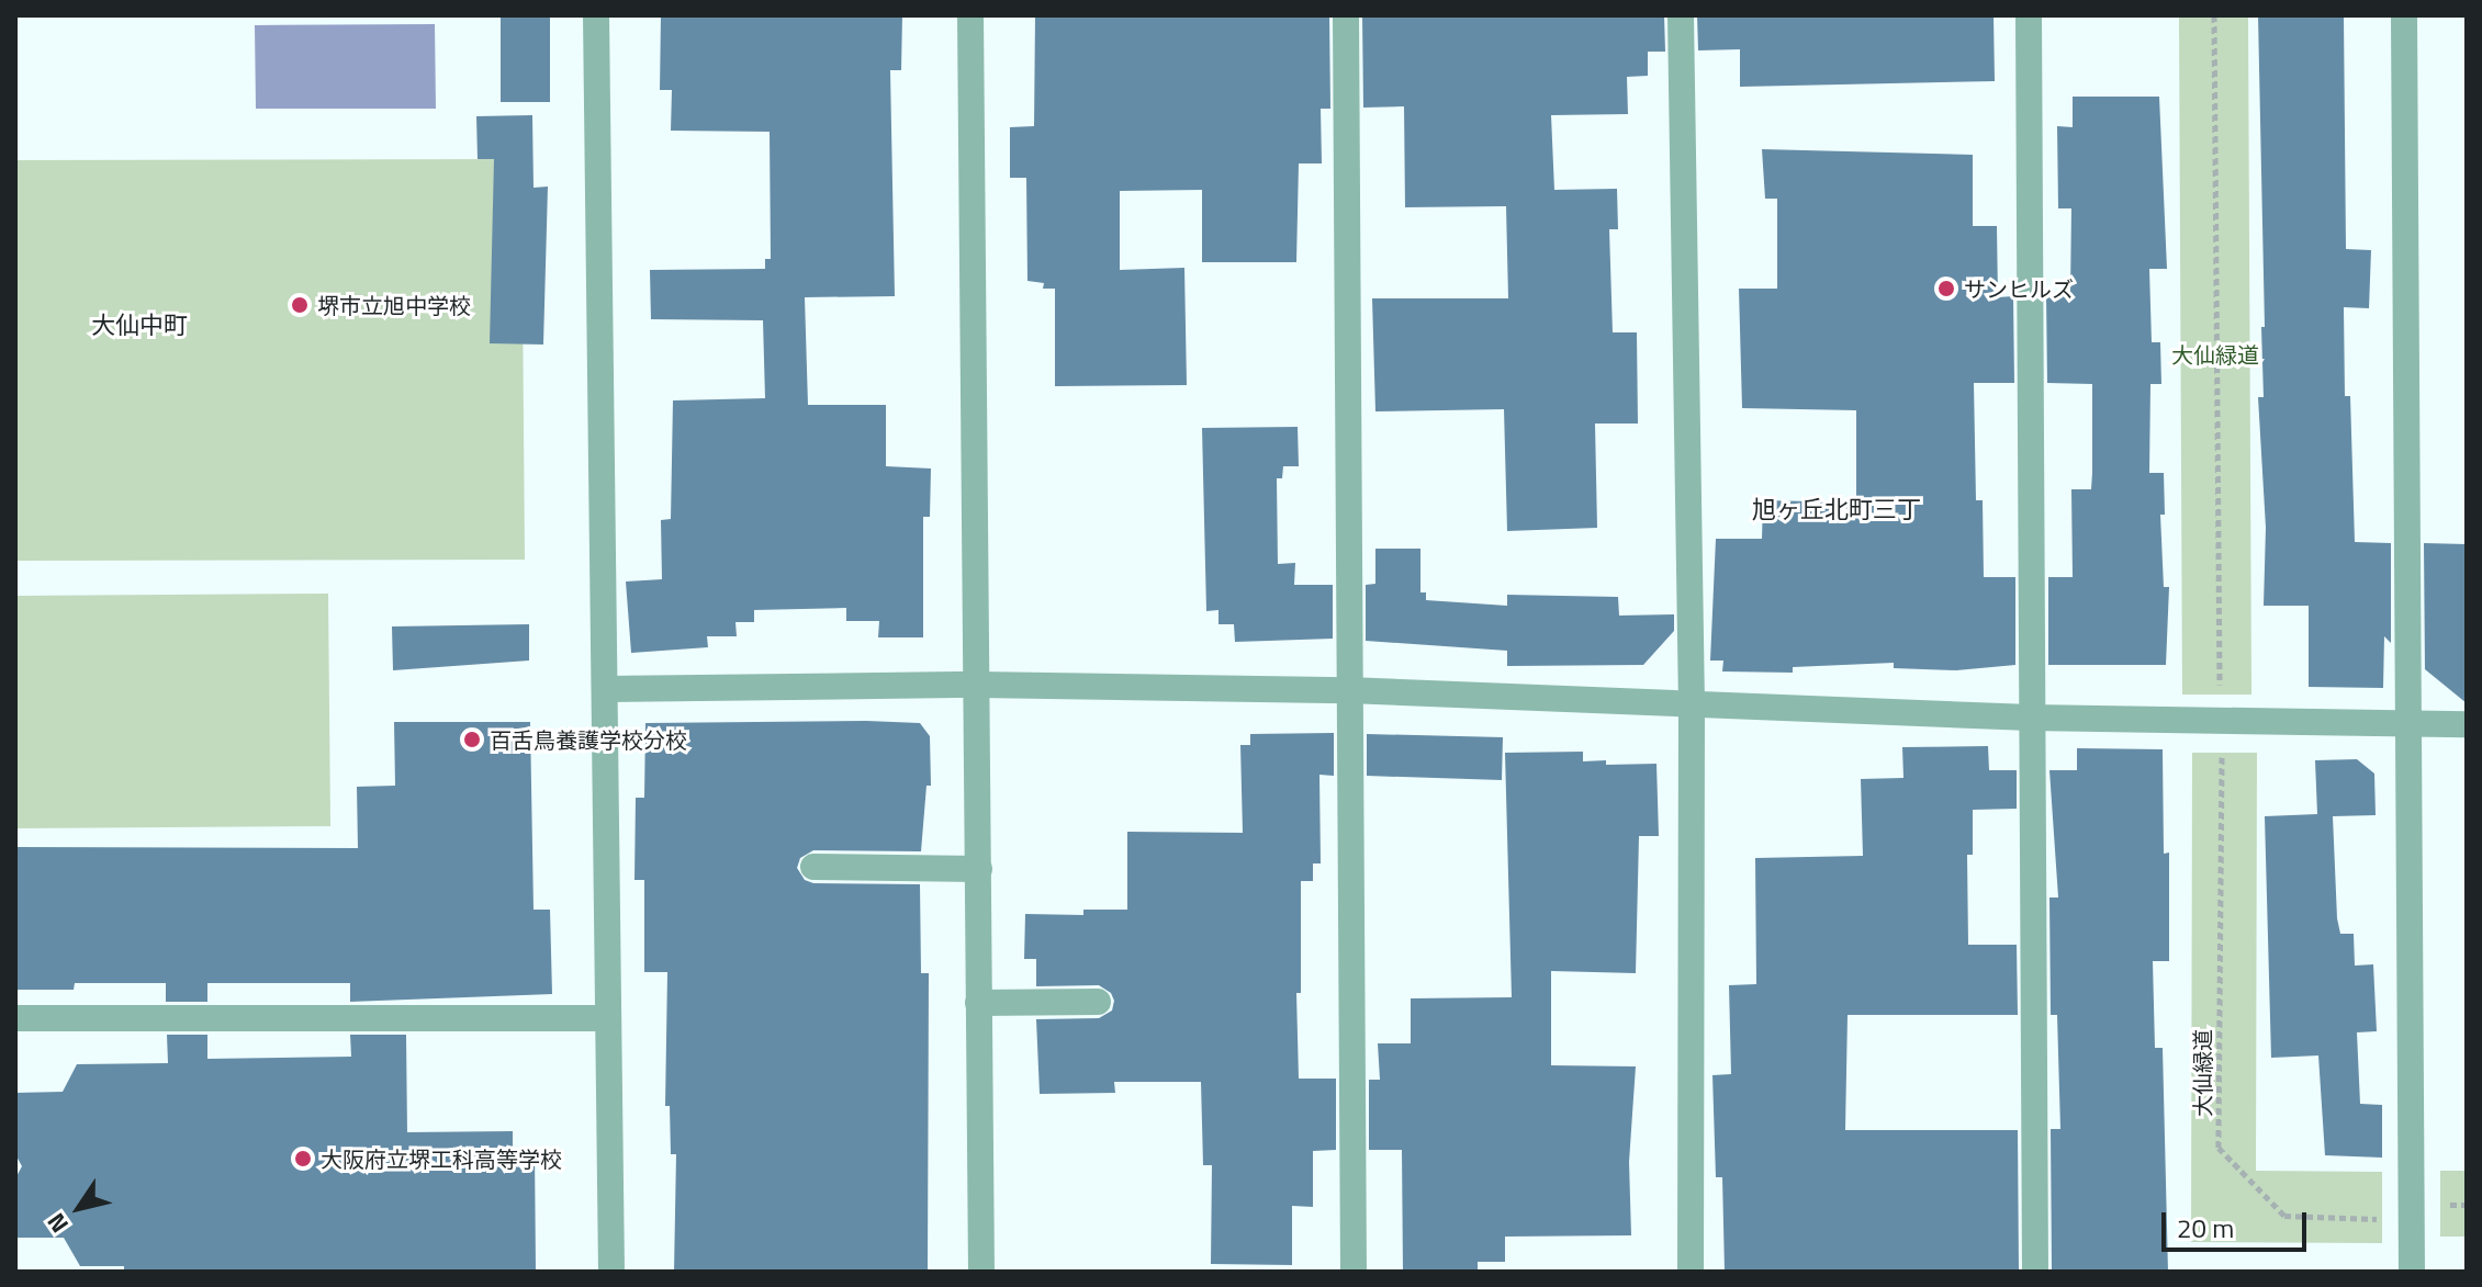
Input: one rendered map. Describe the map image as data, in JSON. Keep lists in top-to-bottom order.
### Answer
{
  "streets": {
    "path": ["大仙緑道"]
  },
  "districts": ["大仙中町", "旭ヶ丘北町三丁"],
  "parks": ["大仙緑道"],
  "places": [
    "サンヒルズ",
    "堺市立旭中学校",
    "百舌鳥養護学校分校",
    "大阪府立堺工科高等学校"
  ],
  "scale_bar": "20 m",
  "north": "bottom left"
}
